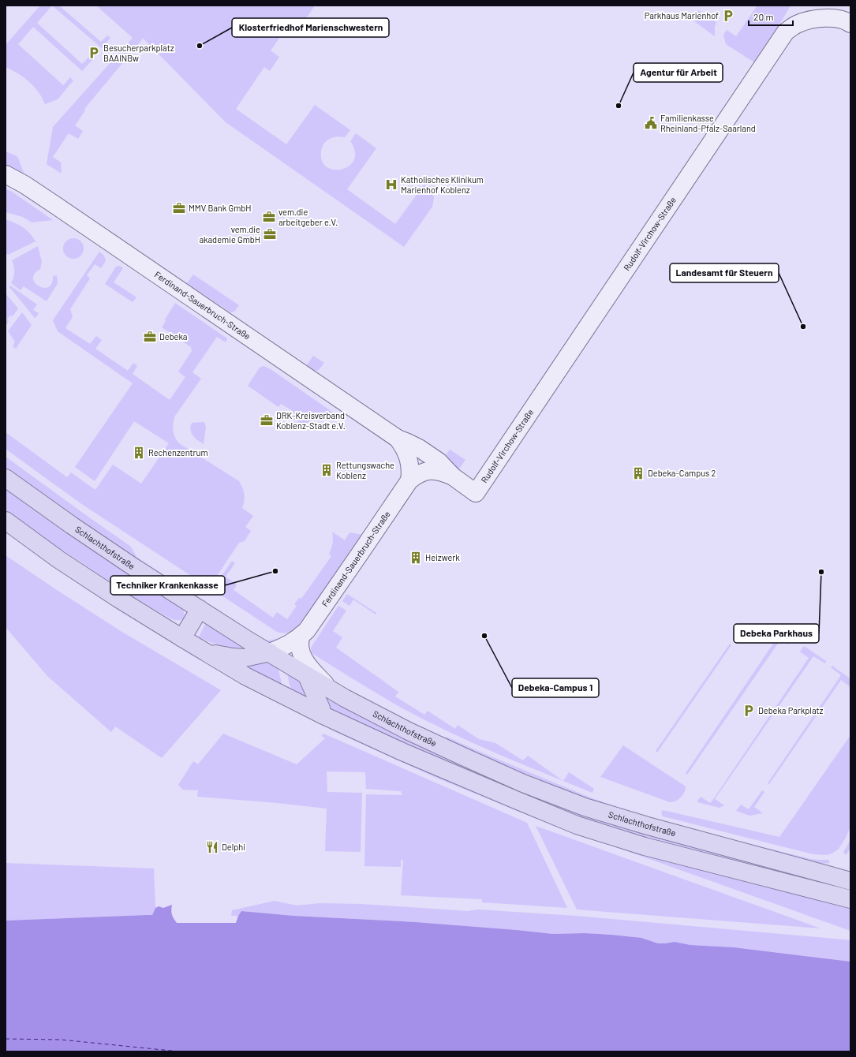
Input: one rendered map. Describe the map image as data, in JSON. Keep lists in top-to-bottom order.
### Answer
{
  "streets": {
    "main road": ["Schlachthofstraße"],
    "street": ["Rudolf-Virchow-Straße", "Ferdinand-Sauerbruch-Straße"]
  },
  "crossings": [
    ["Rudolf-Virchow-Straße", "Ferdinand-Sauerbruch-Straße"],
    ["Ferdinand-Sauerbruch-Straße", "Schlachthofstraße"]
  ],
  "places": {
    "parking": ["Parkhaus Marienhof", "Besucherparkplatz BAAINBw", "Debeka Parkplatz"],
    "other": [
      "Klosterfriedhof Marienschwestern",
      "Agentur für Arbeit",
      "Landesamt für Steuern",
      "Techniker Krankenkasse",
      "Debeka Parkhaus",
      "Debeka-Campus 1"
    ],
    "public building": ["Familienkasse Rheinland-Pfalz-Saarland"],
    "hospital": ["Katholisches Klinikum Marienhof Koblenz"],
    "office": [
      "MMV Bank GmbH",
      "vem.die arbeitgeber e.V.",
      "vem.die akademie GmbH",
      "Debeka",
      "DRK-Kreisverband Koblenz-Stadt e.V."
    ],
    "building": [
      "Rechenzentrum",
      "Rettungswache Koblenz",
      "Debeka-Campus 2",
      "Heizwerk"
    ],
    "restaurant": ["Delphi"]
  },
  "scale_bar": "20 m"
}
